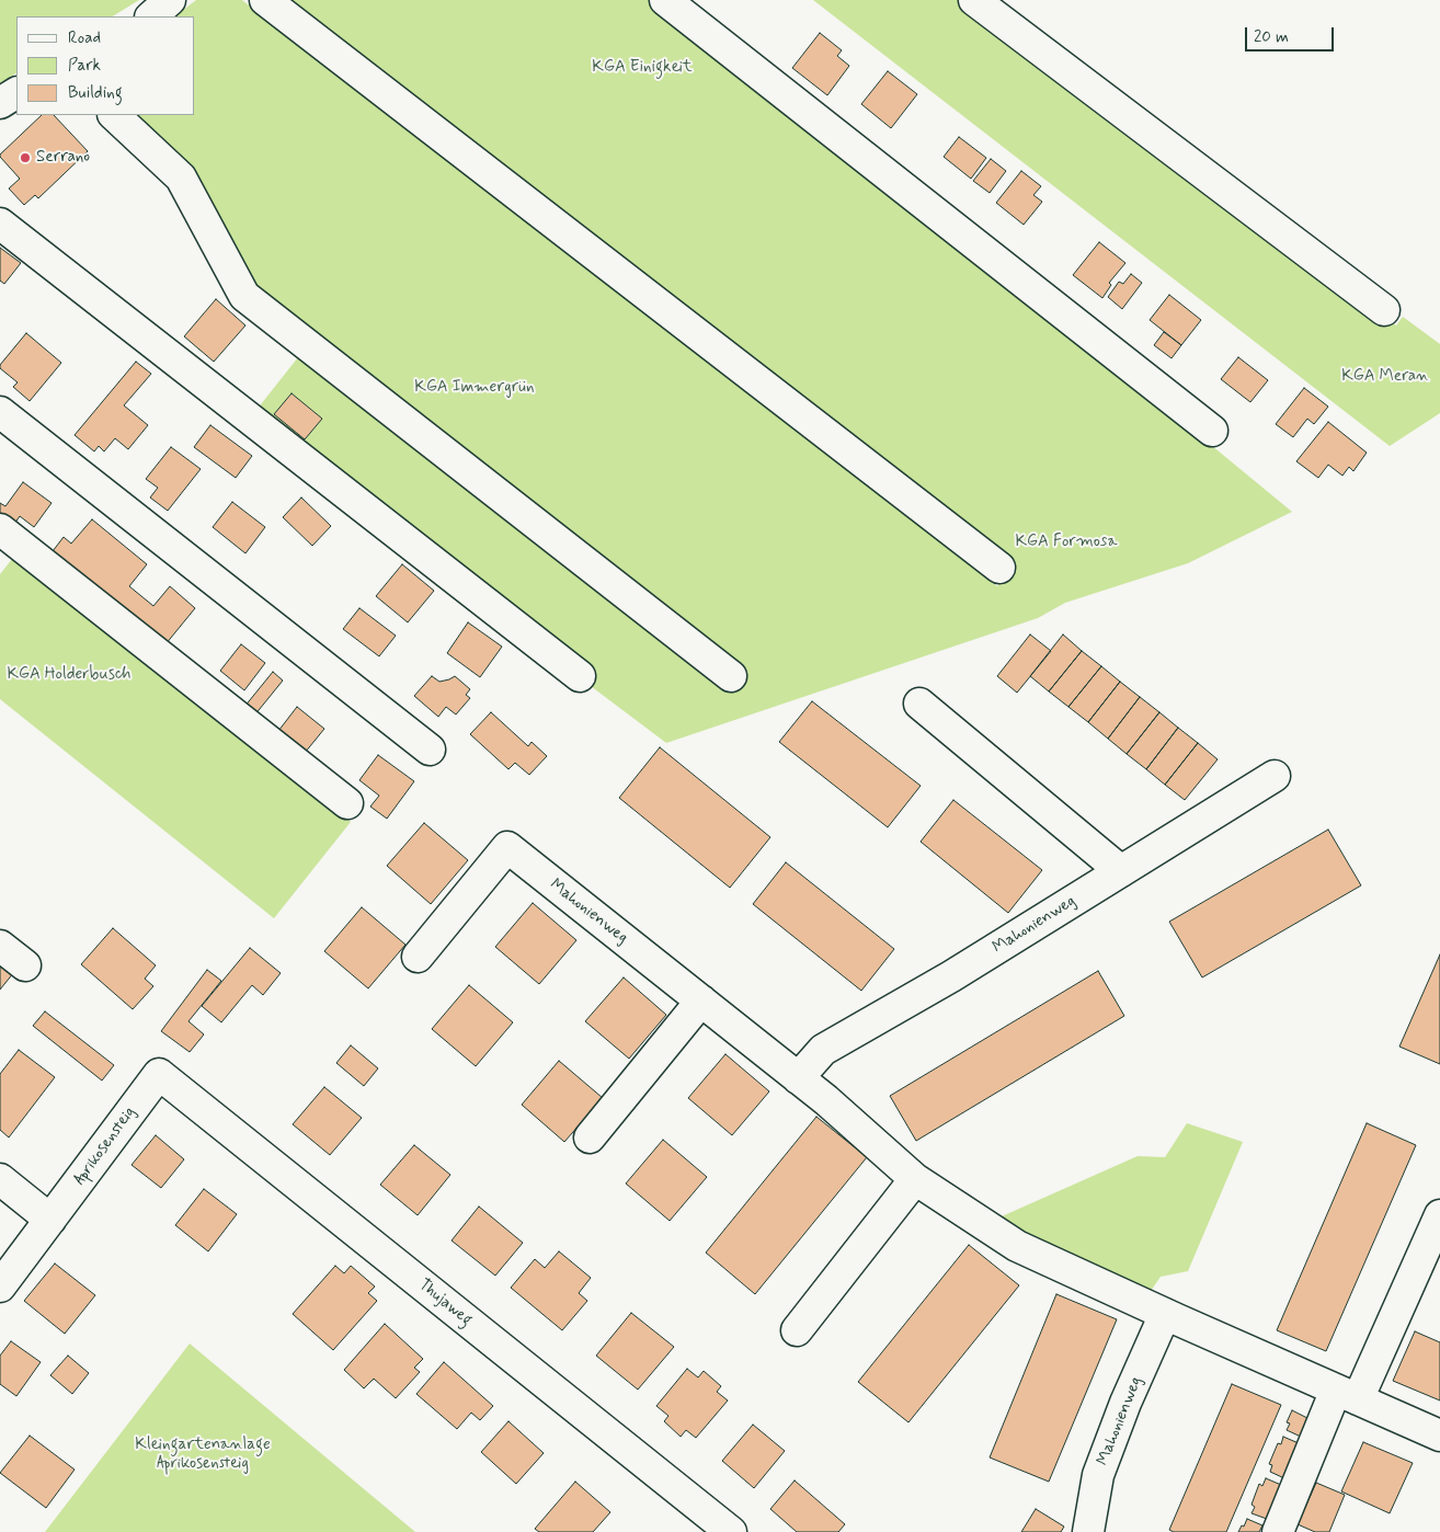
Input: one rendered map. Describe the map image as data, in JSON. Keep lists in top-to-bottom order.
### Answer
{
  "streets": {
    "street": ["Mahonienweg", "Aprikosensteig", "Thujaweg"]
  },
  "crossings": [
    ["Aprikosensteig", "Thujaweg"]
  ],
  "parks": [
    "KGA Einigkeit",
    "KGA Meran",
    "KGA Immergrün",
    "KGA Formosa",
    "KGA Holderbusch",
    "Kleingartenanlage Aprikosensteig"
  ],
  "places": ["Serrano"],
  "legend": ["Road", "Park", "Building"],
  "scale_bar": "20 m"
}
